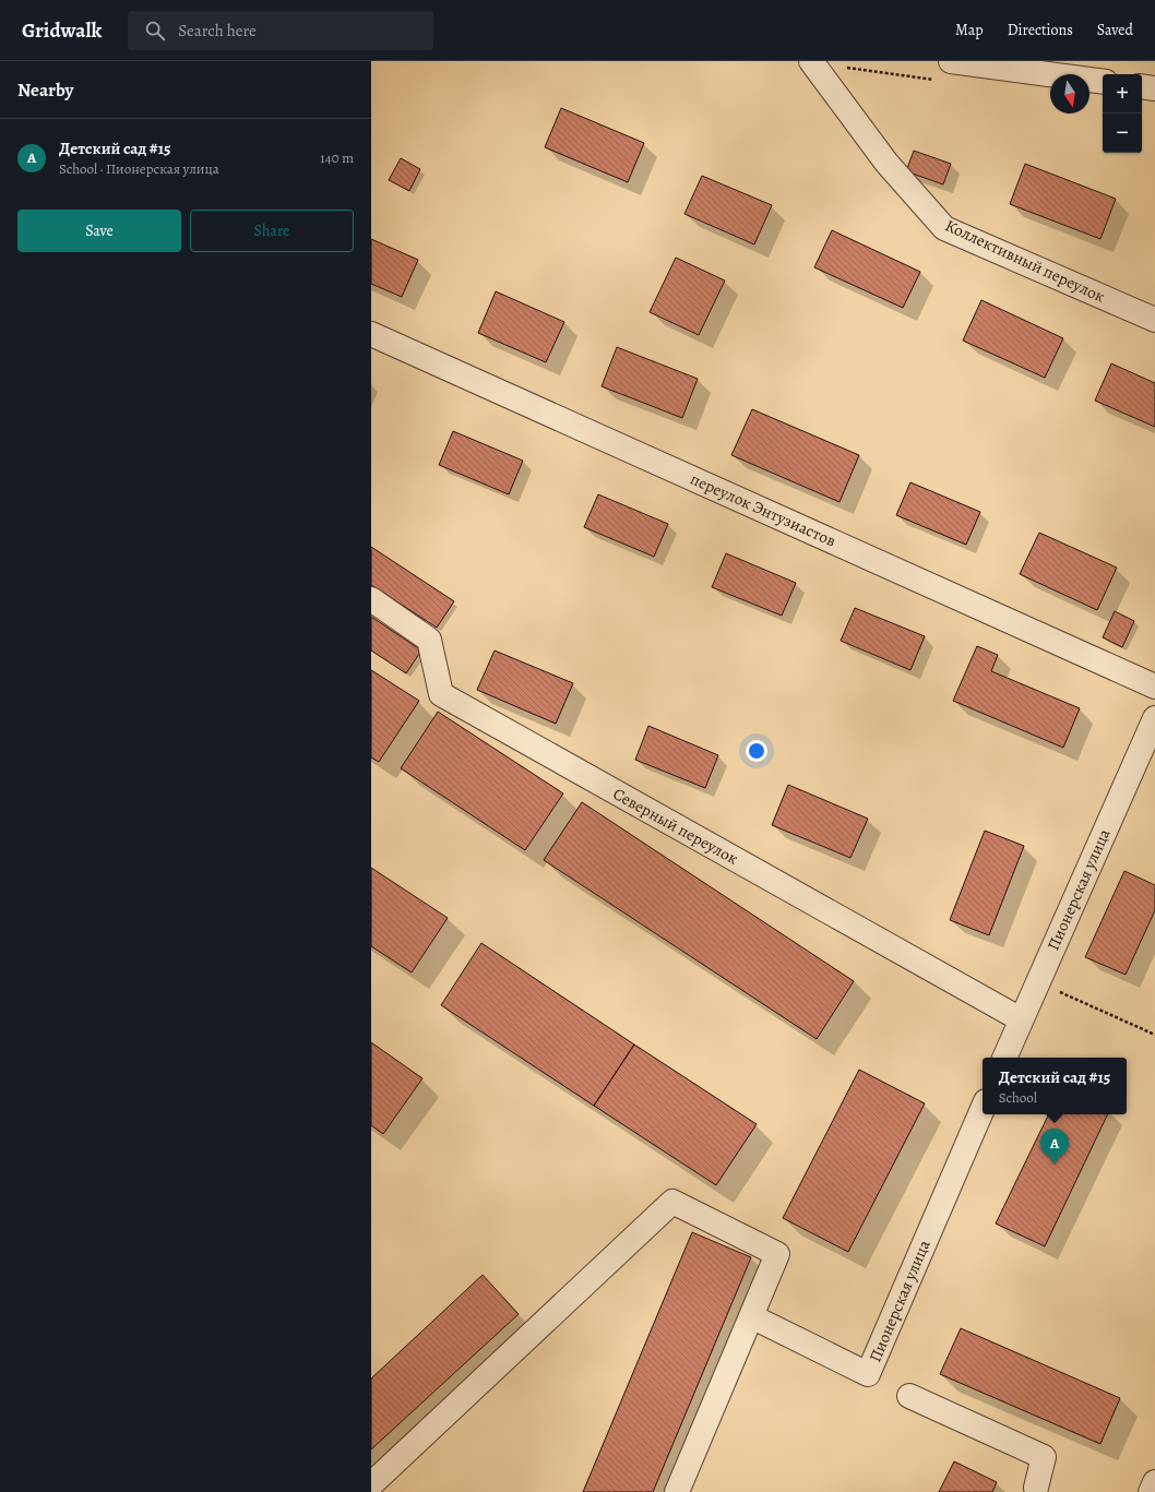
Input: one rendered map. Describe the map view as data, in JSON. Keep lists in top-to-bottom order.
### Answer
{
  "streets": {
    "street": [
      "Коллективный переулок",
      "переулок Энтузиастов",
      "Северный переулок",
      "Пионерская улица"
    ]
  },
  "crossings": [
    ["Северный переулок", "Пионерская улица"]
  ],
  "north": "bottom",
  "page": {
    "header": "Gridwalk",
    "search": "Search here",
    "nav": ["Map", "Directions", "Saved"],
    "heading": "Nearby",
    "map_buttons": ["+", "−"],
    "list": [
      {
        "mark": "A",
        "name": "Детский сад #15",
        "note": "School · Пионерская улица",
        "value": "140 m"
      }
    ],
    "buttons": ["Save", "Share"],
    "popup": ["Детский сад #15", "School"],
    "pins": "A"
  }
}
